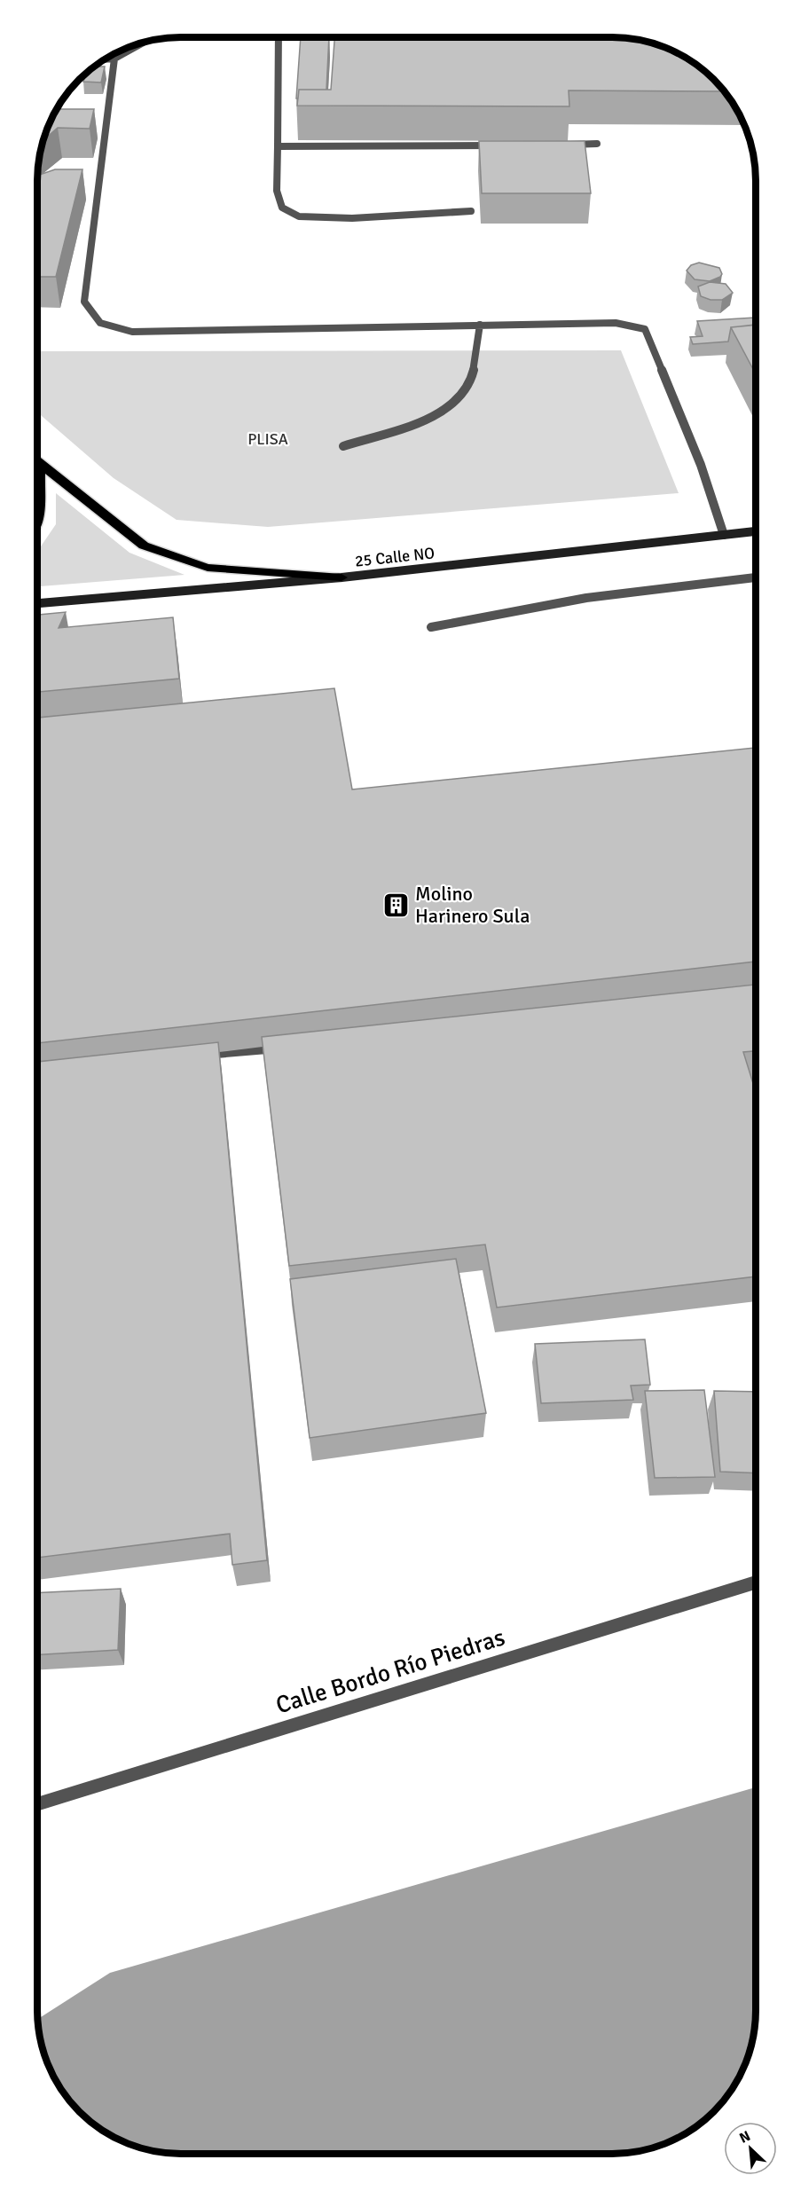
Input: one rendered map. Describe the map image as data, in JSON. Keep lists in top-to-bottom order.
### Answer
{
  "streets": {
    "main road": ["25 Calle NO"],
    "street": ["Calle Bordo Río Piedras"]
  },
  "parks": ["PLISA"],
  "places": {
    "building": ["Molino Harinero Sula"]
  },
  "north": "top left"
}
